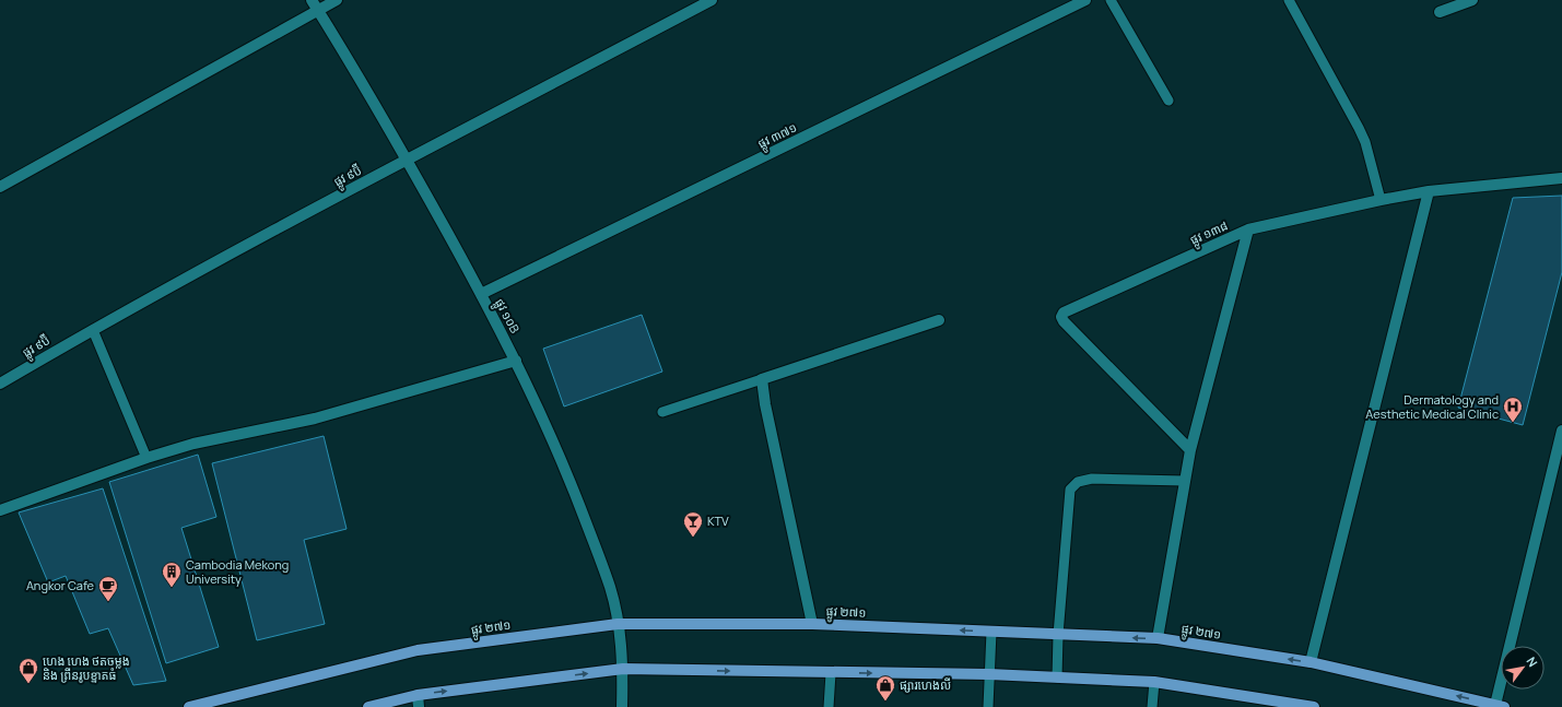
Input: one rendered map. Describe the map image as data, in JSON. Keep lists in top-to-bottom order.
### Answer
{
  "streets": {
    "main road": ["ផ្លូវ ២៧១"],
    "street": [
      "ផ្លូវ ៣៧១",
      "ផ្លូវ ៩ប៊ី",
      "ផ្លូវ ១៣៨",
      "ផ្លូវ ១០B"
    ]
  },
  "crossings": [
    ["ផ្លូវ ៣៧១", "ផ្លូវ ១០B"],
    ["ផ្លូវ ៩ប៊ី", "ផ្លូវ ១០B"],
    ["ផ្លូវ ១០B", "ផ្លូវ ២៧១"]
  ],
  "places": {
    "hospital": ["Dermatology and Aesthetic Medical Clinic"],
    "bar": ["KTV"],
    "building": ["Cambodia Mekong University"],
    "cafe": ["Angkor Cafe"],
    "shop": ["ហេង ហេង ថតចម្លង និង ព្រីនរូបខ្នាតធំ", "ផ្សារហេងលី"]
  },
  "north": "top right"
}
